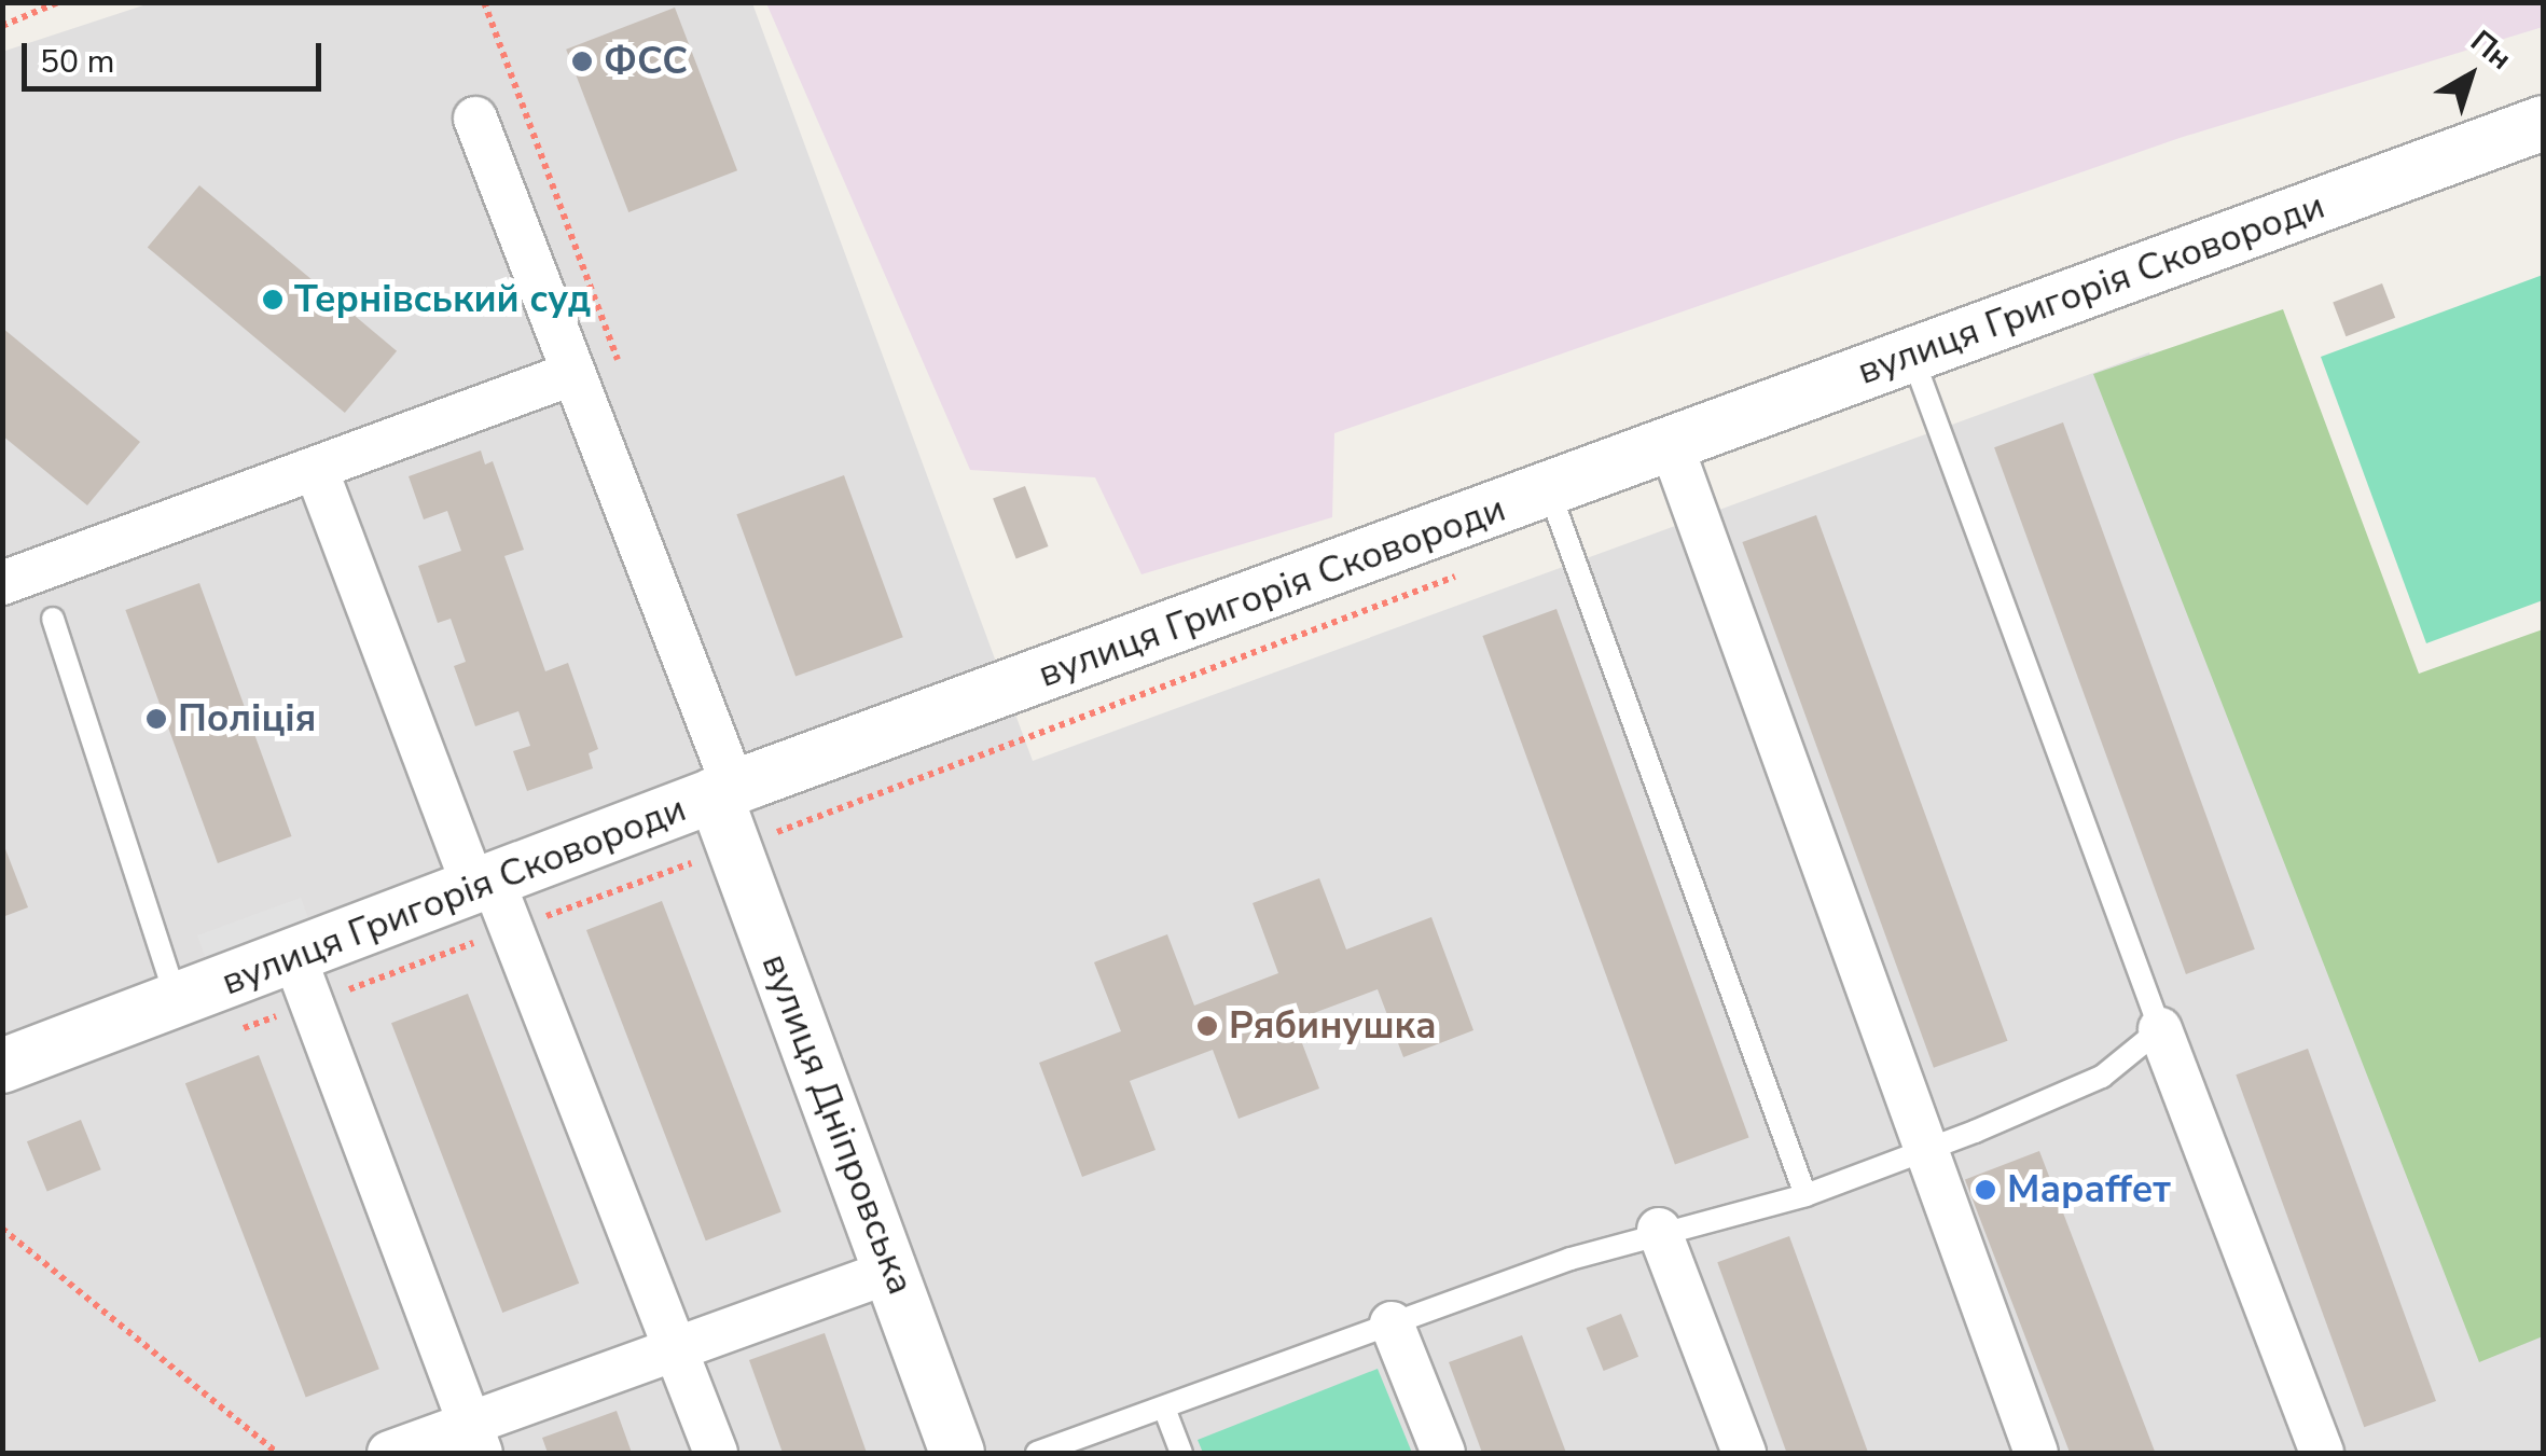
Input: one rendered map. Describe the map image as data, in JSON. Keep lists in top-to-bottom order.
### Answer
{
  "streets": {
    "street": ["вулиця Григорія Сковороди", "вулиця Дніпровська"]
  },
  "crossings": [
    ["вулиця Григорія Сковороди", "вулиця Дніпровська"]
  ],
  "places": [
    "ФСС",
    "Тернівський суд",
    "Поліція",
    "Рябинушка",
    "Мараffет"
  ],
  "scale_bar": "50 m",
  "north": "top right"
}
